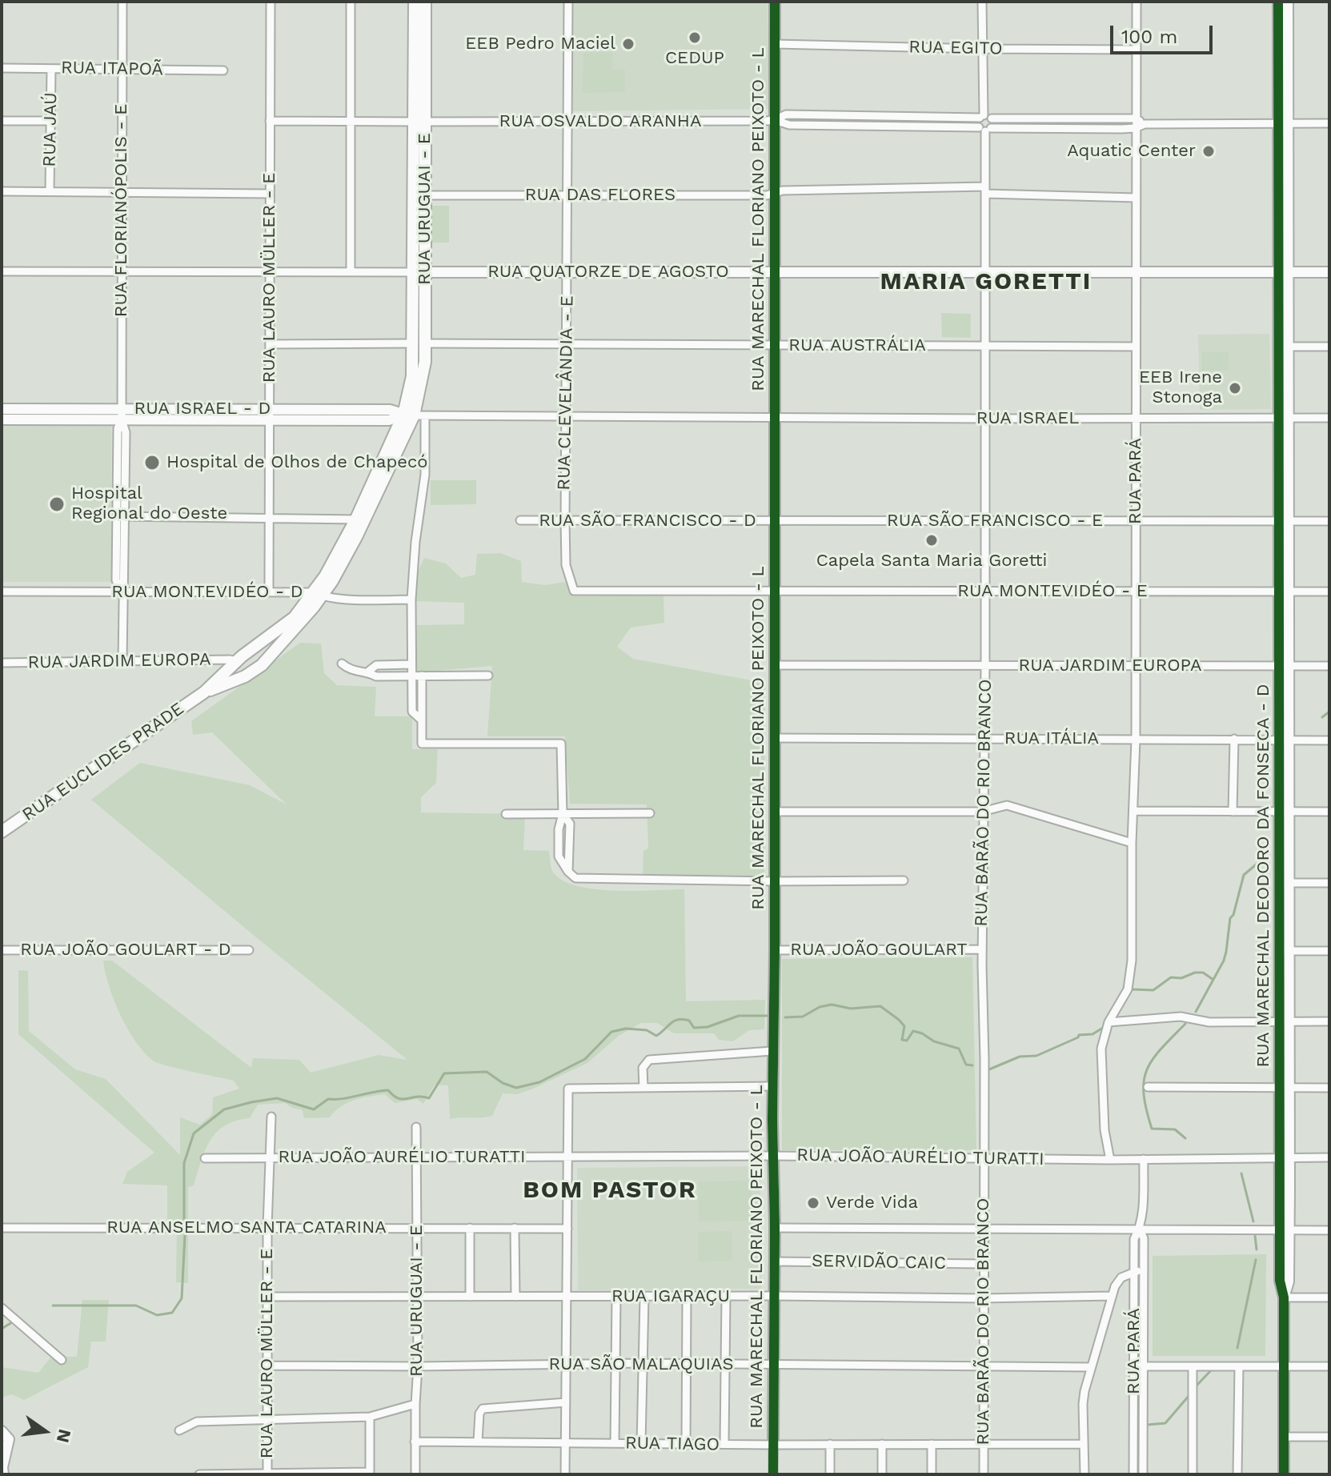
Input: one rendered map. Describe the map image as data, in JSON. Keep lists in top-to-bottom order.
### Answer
{
  "streets": {
    "main road": ["RUA URUGUAI - E", "RUA EUCLIDES PRADE"],
    "street": [
      "RUA EGITO",
      "RUA ITAPOÃ",
      "RUA OSVALDO ARANHA",
      "RUA JAÚ",
      "RUA DAS FLORES",
      "RUA FLORIANÓPOLIS - E",
      "RUA MARECHAL FLORIANO PEIXOTO - L",
      "RUA QUATORZE DE AGOSTO",
      "RUA LAURO MÜLLER - E",
      "RUA AUSTRÁLIA",
      "RUA CLEVELÂNDIA - E",
      "RUA ISRAEL - D",
      "RUA ISRAEL",
      "RUA PARÁ",
      "RUA SÃO FRANCISCO - D",
      "RUA SÃO FRANCISCO - E",
      "RUA MONTEVIDÉO - E",
      "RUA MONTEVIDÉO - D",
      "RUA JARDIM EUROPA",
      "RUA ITÁLIA",
      "RUA BARÃO DO RIO BRANCO",
      "RUA MARECHAL DEODORO DA FONSECA - D",
      "RUA JOÃO GOULART - D",
      "RUA JOÃO GOULART",
      "RUA JOÃO AURÉLIO TURATTI",
      "RUA ANSELMO SANTA CATARINA",
      "SERVIDÃO CAIC",
      "RUA IGARAÇU",
      "RUA SÃO MALAQUIAS",
      "RUA TIAGO"
    ]
  },
  "crossings": [
    ["RUA EGITO", "RUA MARECHAL FLORIANO PEIXOTO - L"],
    ["RUA EGITO", "RUA PARÁ"],
    ["RUA ITAPOÃ", "RUA JAÚ"],
    ["RUA ITAPOÃ", "RUA FLORIANÓPOLIS - E"],
    ["RUA OSVALDO ARANHA", "RUA URUGUAI - E"],
    ["RUA OSVALDO ARANHA", "RUA MARECHAL FLORIANO PEIXOTO - L"],
    ["RUA OSVALDO ARANHA", "RUA LAURO MÜLLER - E"],
    ["RUA OSVALDO ARANHA", "RUA CLEVELÂNDIA - E"],
    ["RUA OSVALDO ARANHA", "RUA PARÁ"],
    ["RUA OSVALDO ARANHA", "RUA BARÃO DO RIO BRANCO"],
    ["RUA DAS FLORES", "RUA URUGUAI - E"],
    ["RUA DAS FLORES", "RUA MARECHAL FLORIANO PEIXOTO - L"],
    ["RUA DAS FLORES", "RUA CLEVELÂNDIA - E"],
    ["RUA DAS FLORES", "RUA PARÁ"],
    ["RUA DAS FLORES", "RUA BARÃO DO RIO BRANCO"],
    ["RUA URUGUAI - E", "RUA QUATORZE DE AGOSTO"],
    ["RUA URUGUAI - E", "RUA AUSTRÁLIA"],
    ["RUA URUGUAI - E", "RUA ISRAEL - D"],
    ["RUA URUGUAI - E", "RUA MONTEVIDÉO - D"],
    ["RUA URUGUAI - E", "RUA EUCLIDES PRADE"],
    ["RUA URUGUAI - E", "RUA JOÃO AURÉLIO TURATTI"],
    ["RUA URUGUAI - E", "RUA ANSELMO SANTA CATARINA"],
    ["RUA URUGUAI - E", "RUA IGARAÇU"],
    ["RUA URUGUAI - E", "RUA SÃO MALAQUIAS"],
    ["RUA URUGUAI - E", "RUA TIAGO"],
    ["RUA FLORIANÓPOLIS - E", "RUA QUATORZE DE AGOSTO"],
    ["RUA FLORIANÓPOLIS - E", "RUA ISRAEL - D"],
    ["RUA FLORIANÓPOLIS - E", "RUA MONTEVIDÉO - D"],
    ["RUA FLORIANÓPOLIS - E", "RUA JARDIM EUROPA"],
    ["RUA MARECHAL FLORIANO PEIXOTO - L", "RUA QUATORZE DE AGOSTO"],
    ["RUA MARECHAL FLORIANO PEIXOTO - L", "RUA AUSTRÁLIA"],
    ["RUA MARECHAL FLORIANO PEIXOTO - L", "RUA CLEVELÂNDIA - E"],
    ["RUA MARECHAL FLORIANO PEIXOTO - L", "RUA ISRAEL - D"],
    ["RUA MARECHAL FLORIANO PEIXOTO - L", "RUA ISRAEL"],
    ["RUA MARECHAL FLORIANO PEIXOTO - L", "RUA SÃO FRANCISCO - D"],
    ["RUA MARECHAL FLORIANO PEIXOTO - L", "RUA SÃO FRANCISCO - E"],
    ["RUA MARECHAL FLORIANO PEIXOTO - L", "RUA MONTEVIDÉO - E"],
    ["RUA MARECHAL FLORIANO PEIXOTO - L", "RUA JARDIM EUROPA"],
    ["RUA MARECHAL FLORIANO PEIXOTO - L", "RUA ITÁLIA"],
    ["RUA MARECHAL FLORIANO PEIXOTO - L", "RUA JOÃO GOULART"],
    ["RUA MARECHAL FLORIANO PEIXOTO - L", "RUA JOÃO AURÉLIO TURATTI"],
    ["RUA MARECHAL FLORIANO PEIXOTO - L", "SERVIDÃO CAIC"],
    ["RUA MARECHAL FLORIANO PEIXOTO - L", "RUA IGARAÇU"],
    ["RUA MARECHAL FLORIANO PEIXOTO - L", "RUA SÃO MALAQUIAS"],
    ["RUA MARECHAL FLORIANO PEIXOTO - L", "RUA TIAGO"],
    ["RUA QUATORZE DE AGOSTO", "RUA LAURO MÜLLER - E"],
    ["RUA QUATORZE DE AGOSTO", "RUA CLEVELÂNDIA - E"],
    ["RUA QUATORZE DE AGOSTO", "RUA PARÁ"],
    ["RUA QUATORZE DE AGOSTO", "RUA BARÃO DO RIO BRANCO"],
    ["RUA QUATORZE DE AGOSTO", "RUA MARECHAL DEODORO DA FONSECA - D"],
    ["RUA LAURO MÜLLER - E", "RUA AUSTRÁLIA"],
    ["RUA LAURO MÜLLER - E", "RUA ISRAEL - D"],
    ["RUA LAURO MÜLLER - E", "RUA MONTEVIDÉO - D"],
    ["RUA LAURO MÜLLER - E", "RUA JOÃO AURÉLIO TURATTI"],
    ["RUA LAURO MÜLLER - E", "RUA ANSELMO SANTA CATARINA"],
    ["RUA LAURO MÜLLER - E", "RUA IGARAÇU"],
    ["RUA LAURO MÜLLER - E", "RUA SÃO MALAQUIAS"],
    ["RUA AUSTRÁLIA", "RUA CLEVELÂNDIA - E"],
    ["RUA AUSTRÁLIA", "RUA PARÁ"],
    ["RUA AUSTRÁLIA", "RUA BARÃO DO RIO BRANCO"],
    ["RUA CLEVELÂNDIA - E", "RUA ISRAEL - D"],
    ["RUA CLEVELÂNDIA - E", "RUA SÃO FRANCISCO - D"],
    ["RUA CLEVELÂNDIA - E", "RUA MONTEVIDÉO - E"],
    ["RUA ISRAEL - D", "RUA ISRAEL"],
    ["RUA ISRAEL - D", "RUA EUCLIDES PRADE"],
    ["RUA ISRAEL", "RUA PARÁ"],
    ["RUA ISRAEL", "RUA BARÃO DO RIO BRANCO"],
    ["RUA ISRAEL", "RUA MARECHAL DEODORO DA FONSECA - D"],
    ["RUA PARÁ", "RUA SÃO FRANCISCO - E"],
    ["RUA PARÁ", "RUA MONTEVIDÉO - E"],
    ["RUA PARÁ", "RUA JARDIM EUROPA"],
    ["RUA PARÁ", "RUA ITÁLIA"],
    ["RUA PARÁ", "RUA JOÃO AURÉLIO TURATTI"],
    ["RUA SÃO FRANCISCO - D", "RUA SÃO FRANCISCO - E"],
    ["RUA SÃO FRANCISCO - E", "RUA BARÃO DO RIO BRANCO"],
    ["RUA SÃO FRANCISCO - E", "RUA MARECHAL DEODORO DA FONSECA - D"],
    ["RUA MONTEVIDÉO - E", "RUA BARÃO DO RIO BRANCO"],
    ["RUA MONTEVIDÉO - E", "RUA MARECHAL DEODORO DA FONSECA - D"],
    ["RUA MONTEVIDÉO - D", "RUA EUCLIDES PRADE"],
    ["RUA JARDIM EUROPA", "RUA EUCLIDES PRADE"],
    ["RUA JARDIM EUROPA", "RUA BARÃO DO RIO BRANCO"],
    ["RUA JARDIM EUROPA", "RUA MARECHAL DEODORO DA FONSECA - D"],
    ["RUA ITÁLIA", "RUA BARÃO DO RIO BRANCO"],
    ["RUA ITÁLIA", "RUA MARECHAL DEODORO DA FONSECA - D"],
    ["RUA BARÃO DO RIO BRANCO", "RUA JOÃO GOULART"],
    ["RUA BARÃO DO RIO BRANCO", "RUA JOÃO AURÉLIO TURATTI"],
    ["RUA BARÃO DO RIO BRANCO", "SERVIDÃO CAIC"],
    ["RUA BARÃO DO RIO BRANCO", "RUA IGARAÇU"],
    ["RUA BARÃO DO RIO BRANCO", "RUA SÃO MALAQUIAS"],
    ["RUA BARÃO DO RIO BRANCO", "RUA TIAGO"],
    ["RUA MARECHAL DEODORO DA FONSECA - D", "RUA JOÃO AURÉLIO TURATTI"]
  ],
  "districts": ["MARIA GORETTI", "BOM PASTOR"],
  "places": [
    "CEDUP",
    "EEB Pedro Maciel",
    "Aquatic Center",
    "EEB Irene Stonoga",
    "Hospital de Olhos de Chapecó",
    "Hospital Regional do Oeste",
    "Capela Santa Maria Goretti",
    "Verde Vida"
  ],
  "scale_bar": "100 m",
  "north": "right"
}
